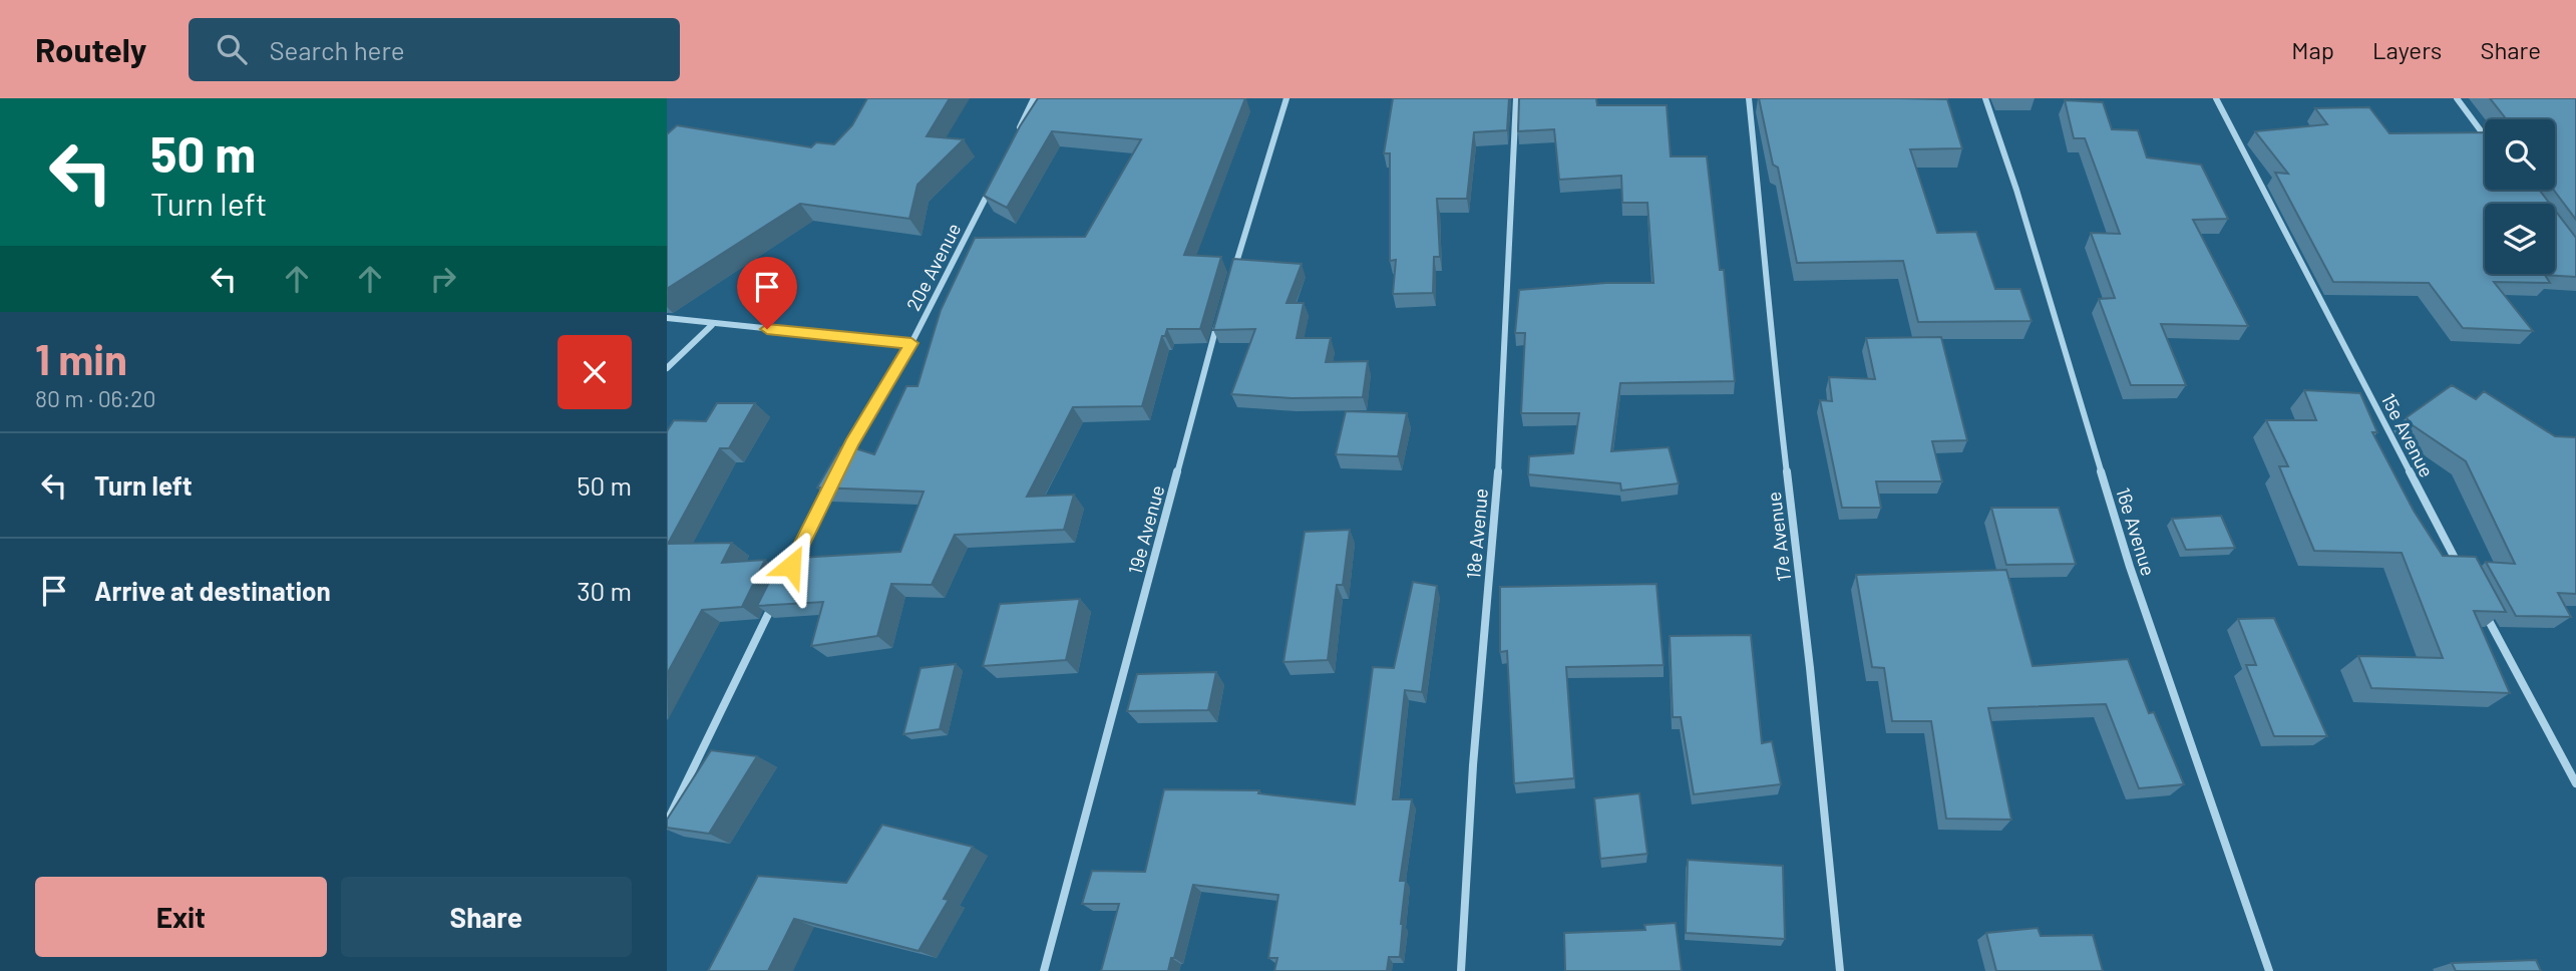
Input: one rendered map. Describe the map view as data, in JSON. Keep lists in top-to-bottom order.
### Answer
{
  "streets": {
    "street": [
      "20e Avenue",
      "15e Avenue",
      "19e Avenue",
      "16e Avenue",
      "18e Avenue",
      "17e Avenue"
    ]
  },
  "page": {
    "header": "Routely",
    "search": "Search here",
    "nav": ["Map", "Layers", "Share"],
    "turn": ["50 m", "Turn left"],
    "heading": ["1 min", "80 m · 06:20"],
    "list": [
      {
        "name": "Turn left",
        "value": "50 m"
      },
      {
        "name": "Arrive at destination",
        "value": "30 m"
      }
    ],
    "buttons": ["Exit", "Share"]
  }
}
